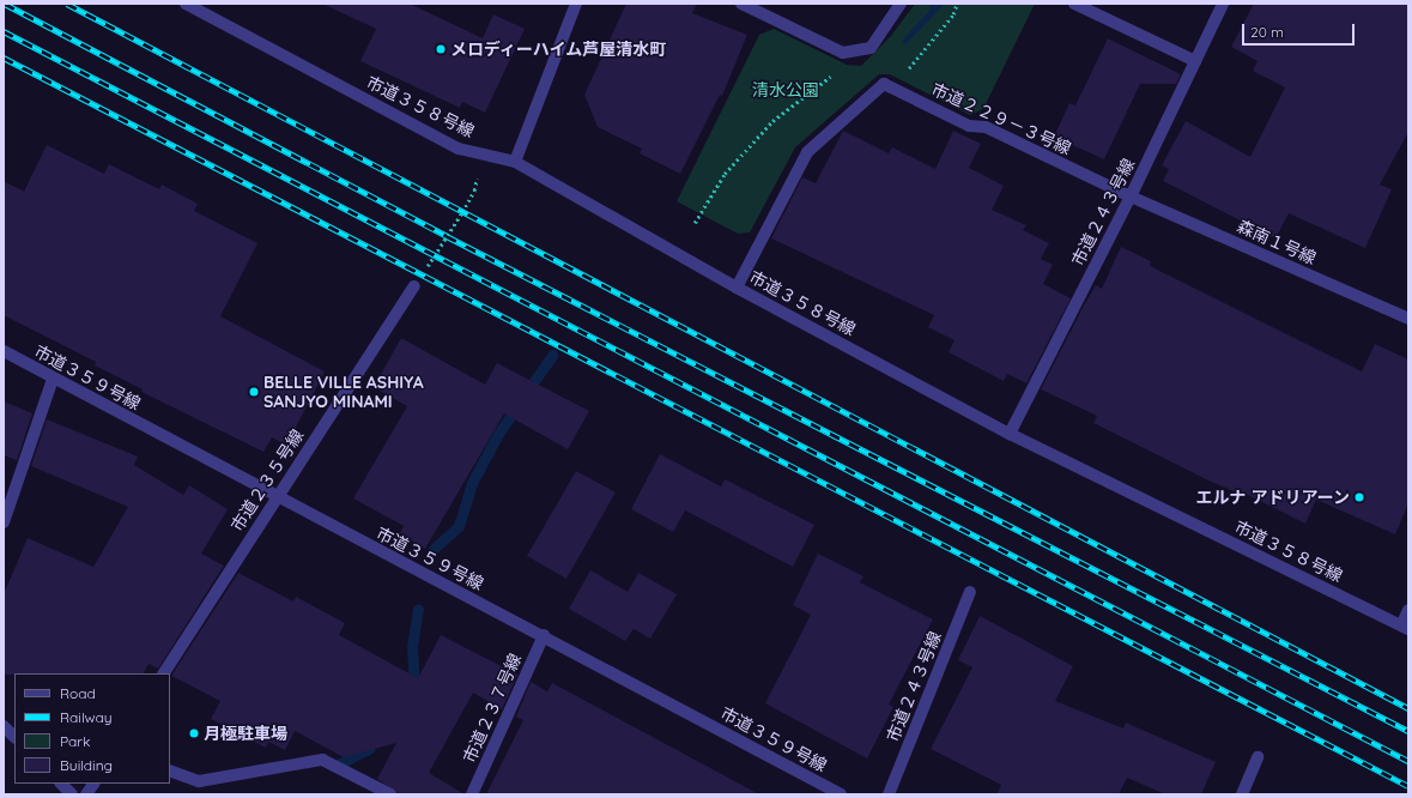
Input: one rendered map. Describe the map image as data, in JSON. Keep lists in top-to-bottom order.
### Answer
{
  "streets": {
    "street": [
      "市道３５８号線",
      "市道２２９－３号線",
      "市道２４３号線",
      "森南１号線",
      "市道３５９号線",
      "市道２３５号線",
      "市道２３７号線"
    ]
  },
  "crossings": [
    ["市道３５８号線", "市道２２９－３号線"],
    ["市道３５８号線", "市道２４３号線"],
    ["市道２２９－３号線", "市道２４３号線"],
    ["市道２２９－３号線", "森南１号線"],
    ["市道２４３号線", "森南１号線"],
    ["市道３５９号線", "市道２３５号線"],
    ["市道３５９号線", "市道２３７号線"]
  ],
  "parks": ["清水公園"],
  "places": [
    "メロディーハイム芦屋清水町",
    "BELLE VILLE ASHIYA SANJYO MINAMI",
    "エルナ アドリアーン",
    "月極駐車場"
  ],
  "legend": [
    "Road",
    "Railway",
    "Park",
    "Building"
  ],
  "scale_bar": "20 m"
}
